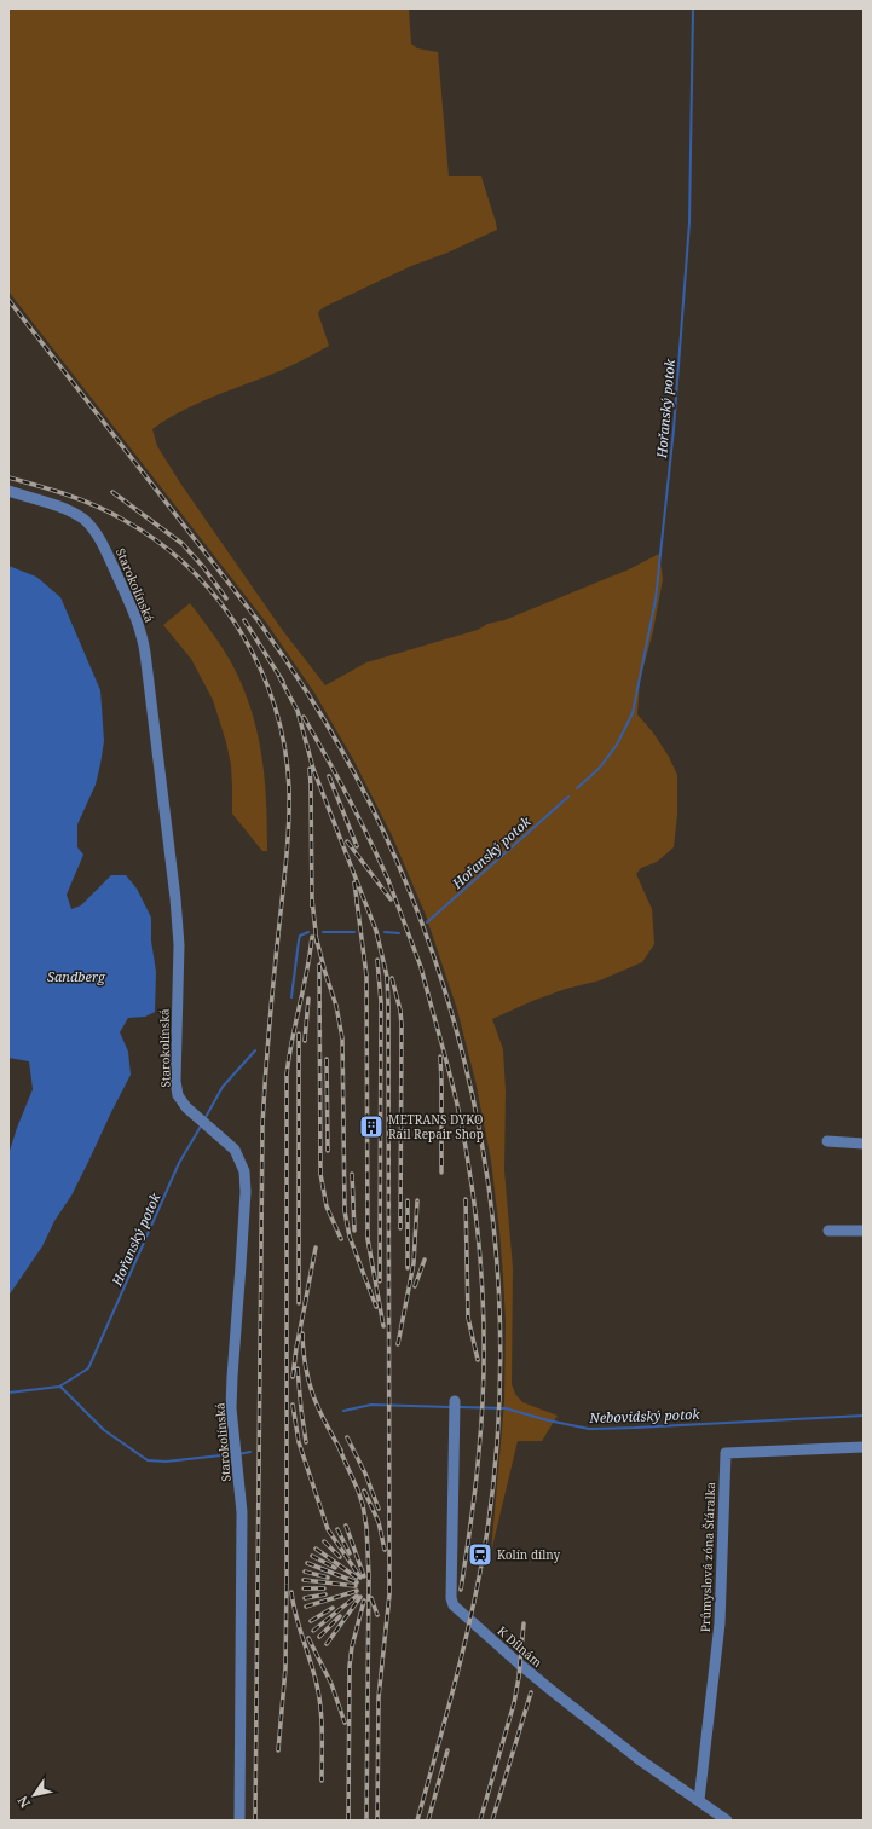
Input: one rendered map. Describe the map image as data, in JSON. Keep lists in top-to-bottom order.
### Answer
{
  "streets": {
    "street": ["Starokolínská", "Průmyslová zóna Šťáralka", "K Dílnám"]
  },
  "crossings": [
    ["Průmyslová zóna Šťáralka", "K Dílnám"]
  ],
  "water": ["Hořanský potok", "Sandberg", "Nebovidský potok"],
  "places": {
    "building": ["METRANS DYKO Rail Repair Shop"],
    "station": ["Kolín dílny"]
  },
  "north": "bottom left"
}
